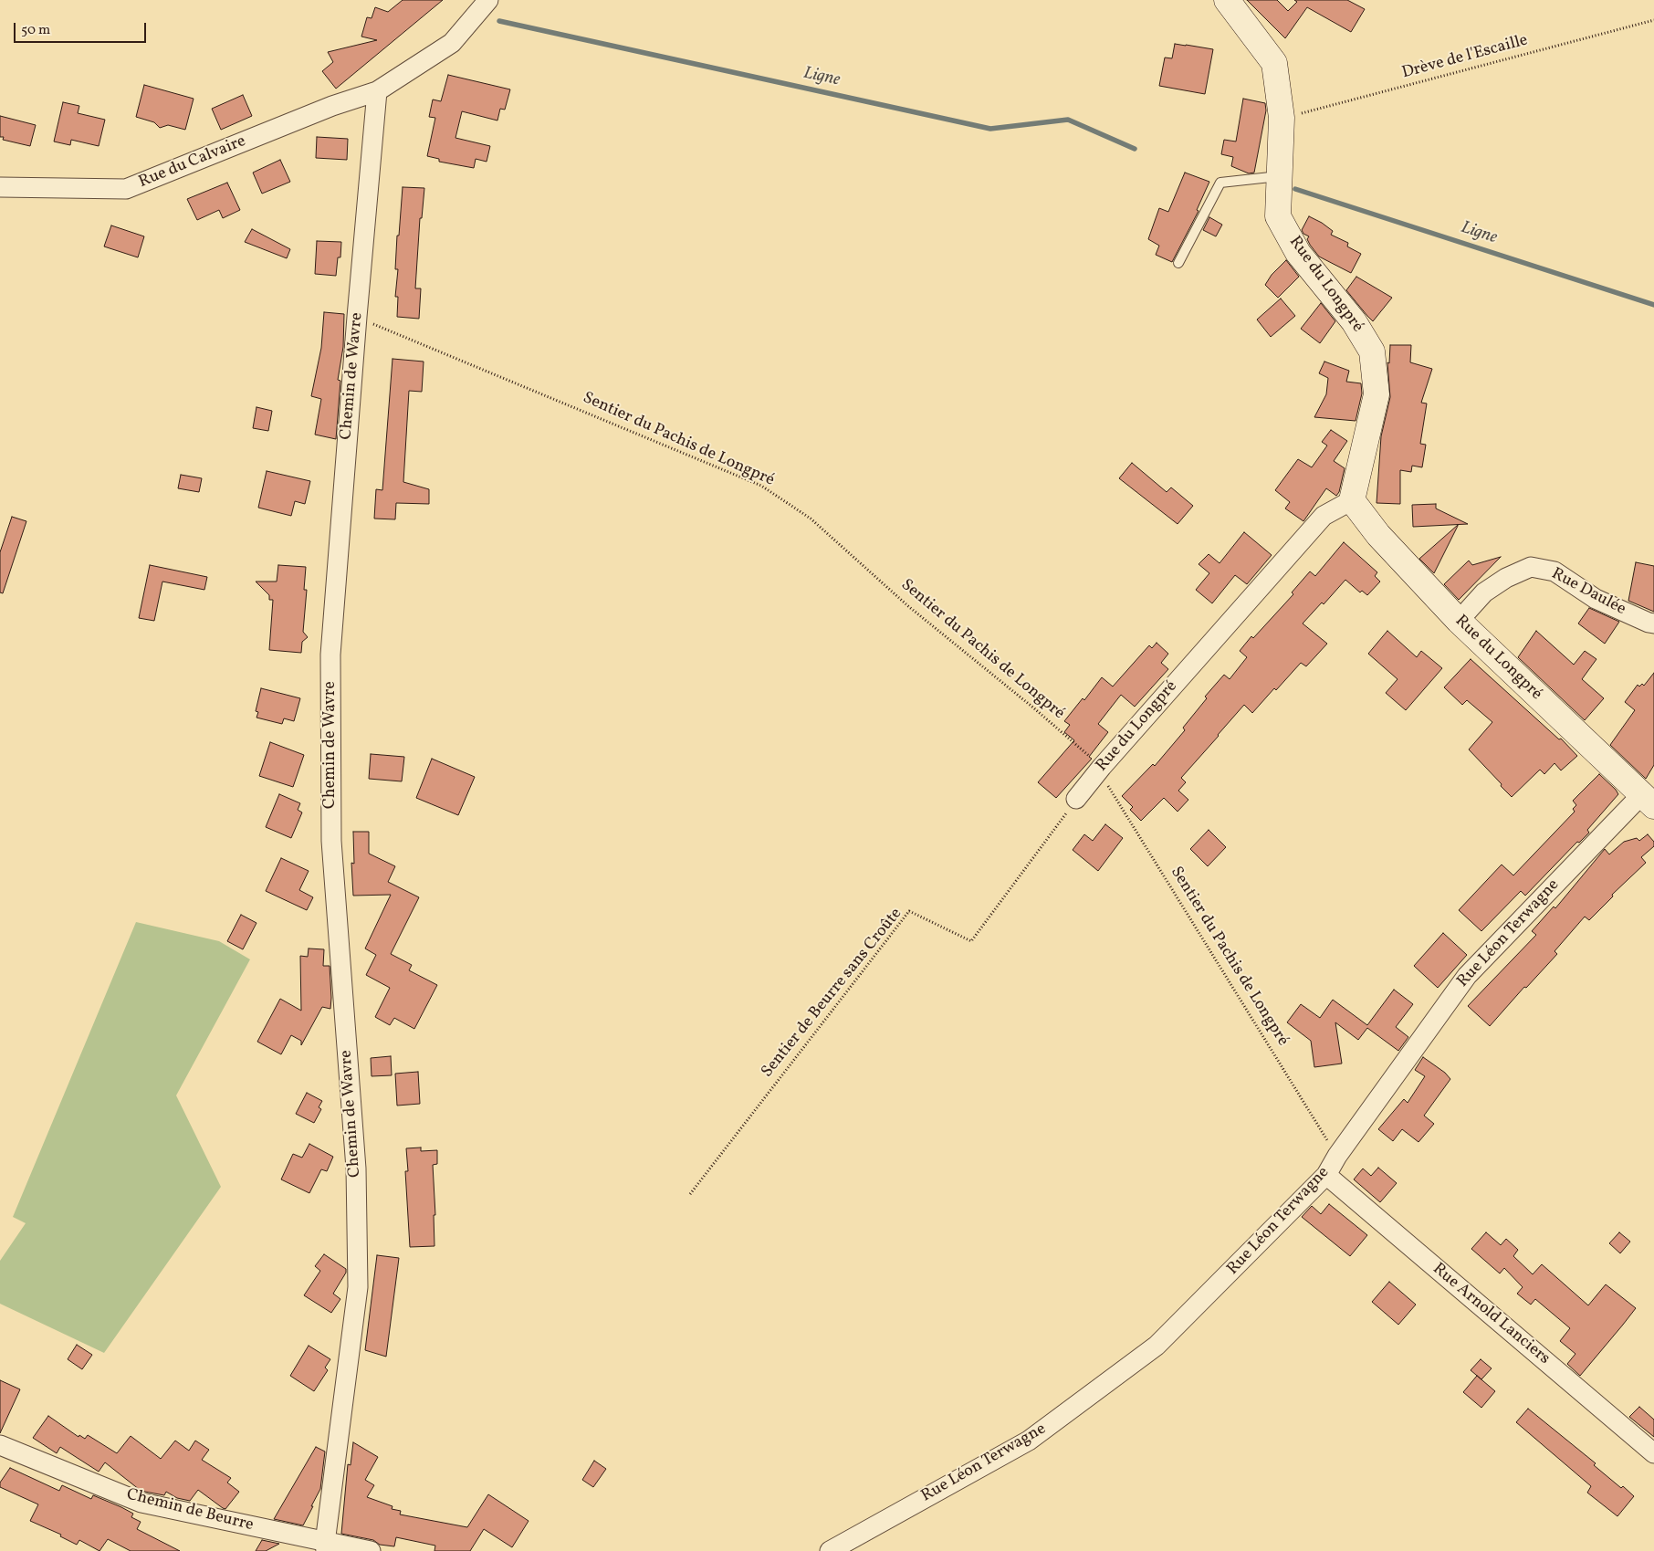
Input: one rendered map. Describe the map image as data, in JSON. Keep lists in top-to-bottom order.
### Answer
{
  "streets": {
    "street": [
      "Rue du Calvaire",
      "Rue du Longpré",
      "Chemin de Wavre",
      "Rue Daulée",
      "Rue Léon Terwagne",
      "Rue Arnold Lanciers",
      "Chemin de Beurre"
    ],
    "path": ["Drève de l'Escaille", "Sentier du Pachis de Longpré", "Sentier de Beurre sans Croûte"]
  },
  "crossings": [
    ["Drève de l'Escaille", "Rue du Longpré"],
    ["Rue du Calvaire", "Chemin de Wavre"],
    ["Rue du Longpré", "Sentier du Pachis de Longpré"],
    ["Rue du Longpré", "Rue Daulée"],
    ["Rue du Longpré", "Rue Léon Terwagne"],
    ["Rue du Longpré", "Sentier de Beurre sans Croûte"],
    ["Chemin de Wavre", "Sentier du Pachis de Longpré"],
    ["Chemin de Wavre", "Chemin de Beurre"],
    ["Sentier du Pachis de Longpré", "Rue Léon Terwagne"],
    ["Rue Léon Terwagne", "Rue Arnold Lanciers"]
  ],
  "water": ["Ligne"],
  "scale_bar": "50 m"
}
